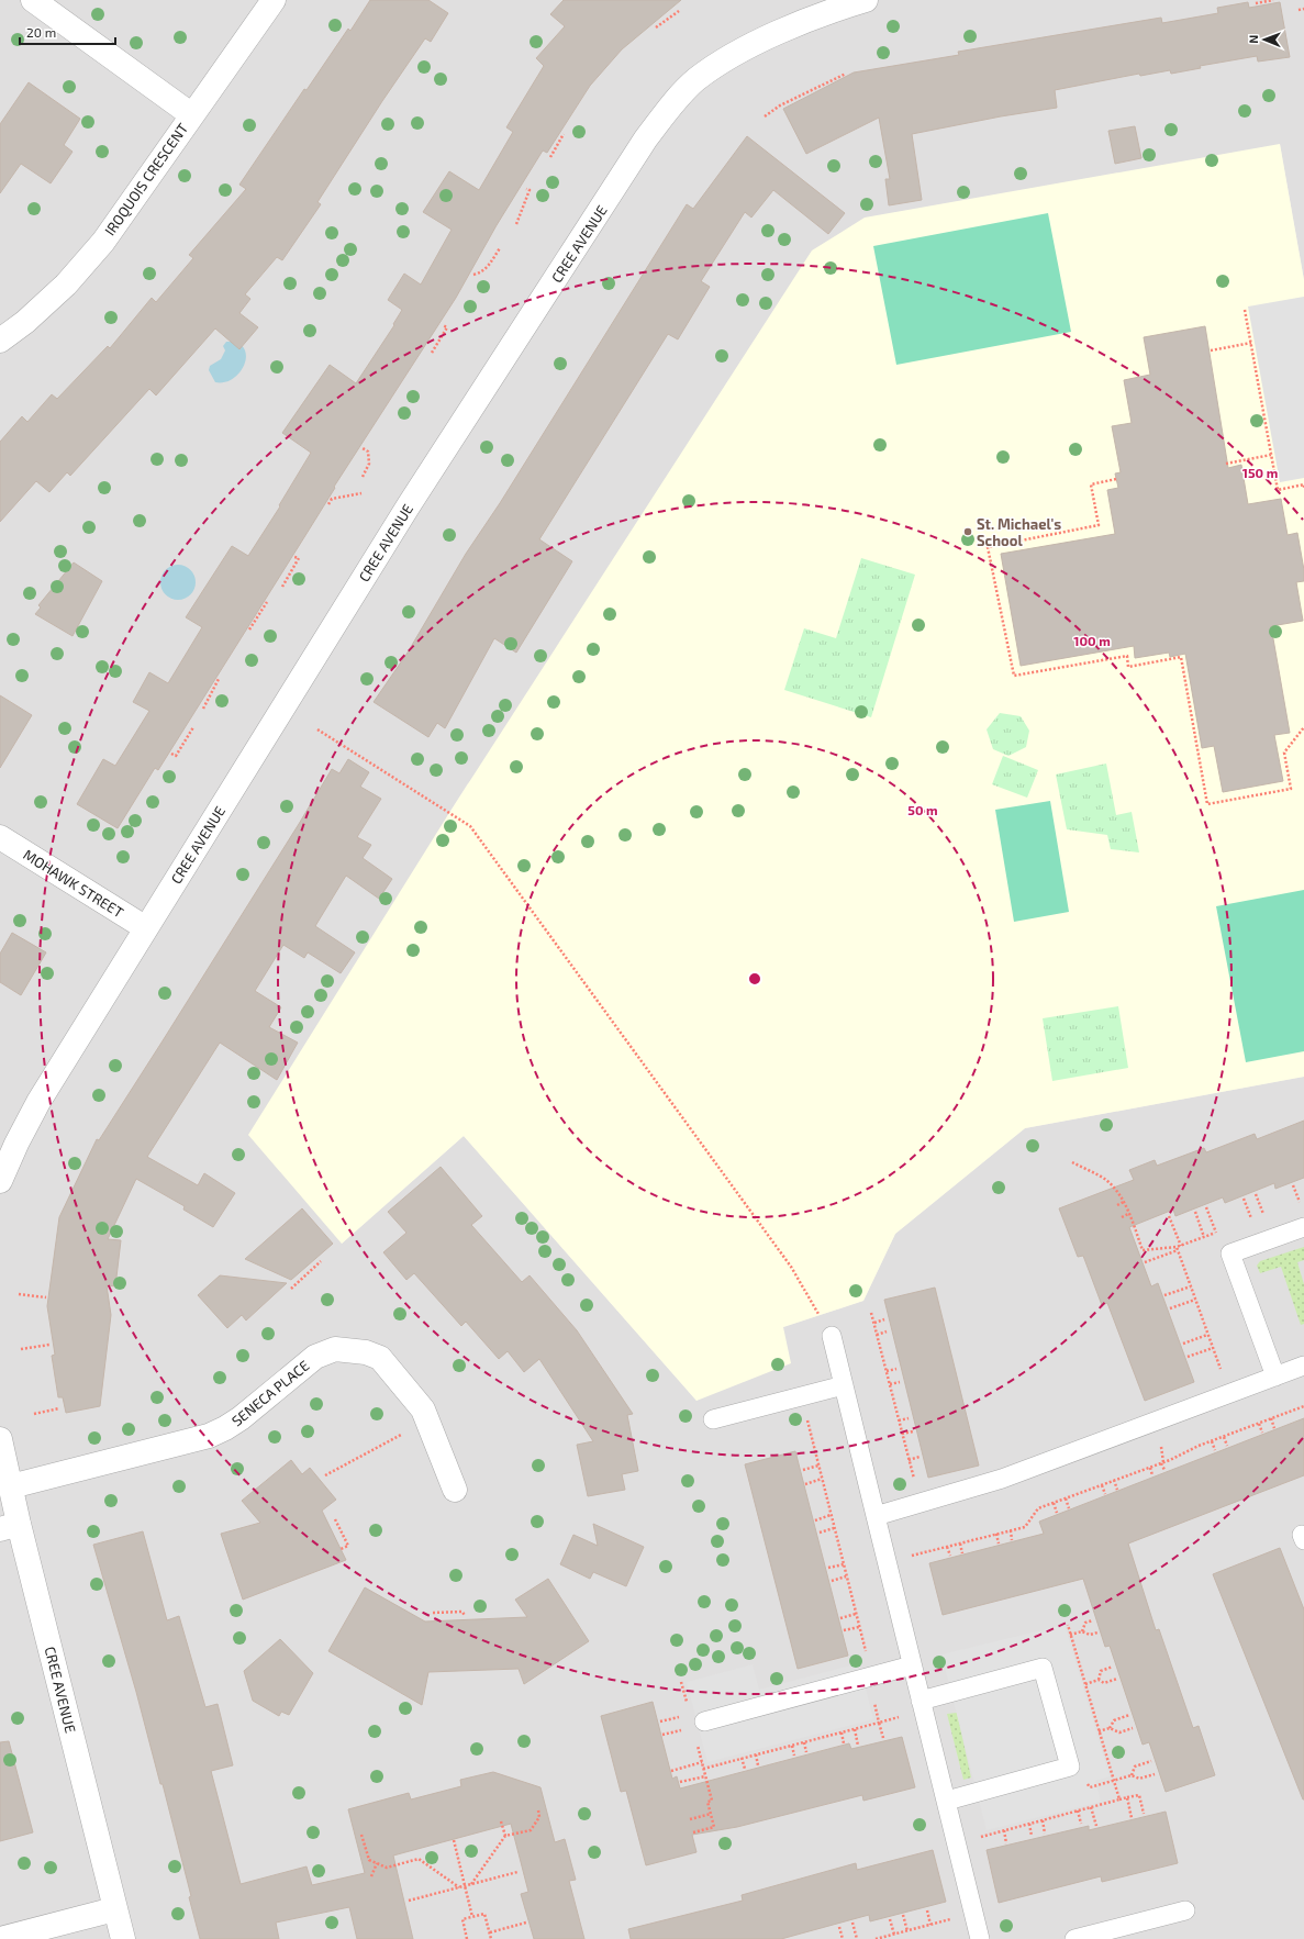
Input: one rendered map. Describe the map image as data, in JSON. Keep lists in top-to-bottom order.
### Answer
{
  "streets": {
    "street": [
      "IROQUOIS CRESCENT",
      "CREE AVENUE",
      "MOHAWK STREET",
      "SENECA PLACE"
    ]
  },
  "crossings": [
    ["CREE AVENUE", "MOHAWK STREET"],
    ["CREE AVENUE", "SENECA PLACE"]
  ],
  "places": ["St. Michael's School"],
  "scale_bar": "20 m",
  "north": "left",
  "rings": ["150 m", "100 m", "50 m"]
}
